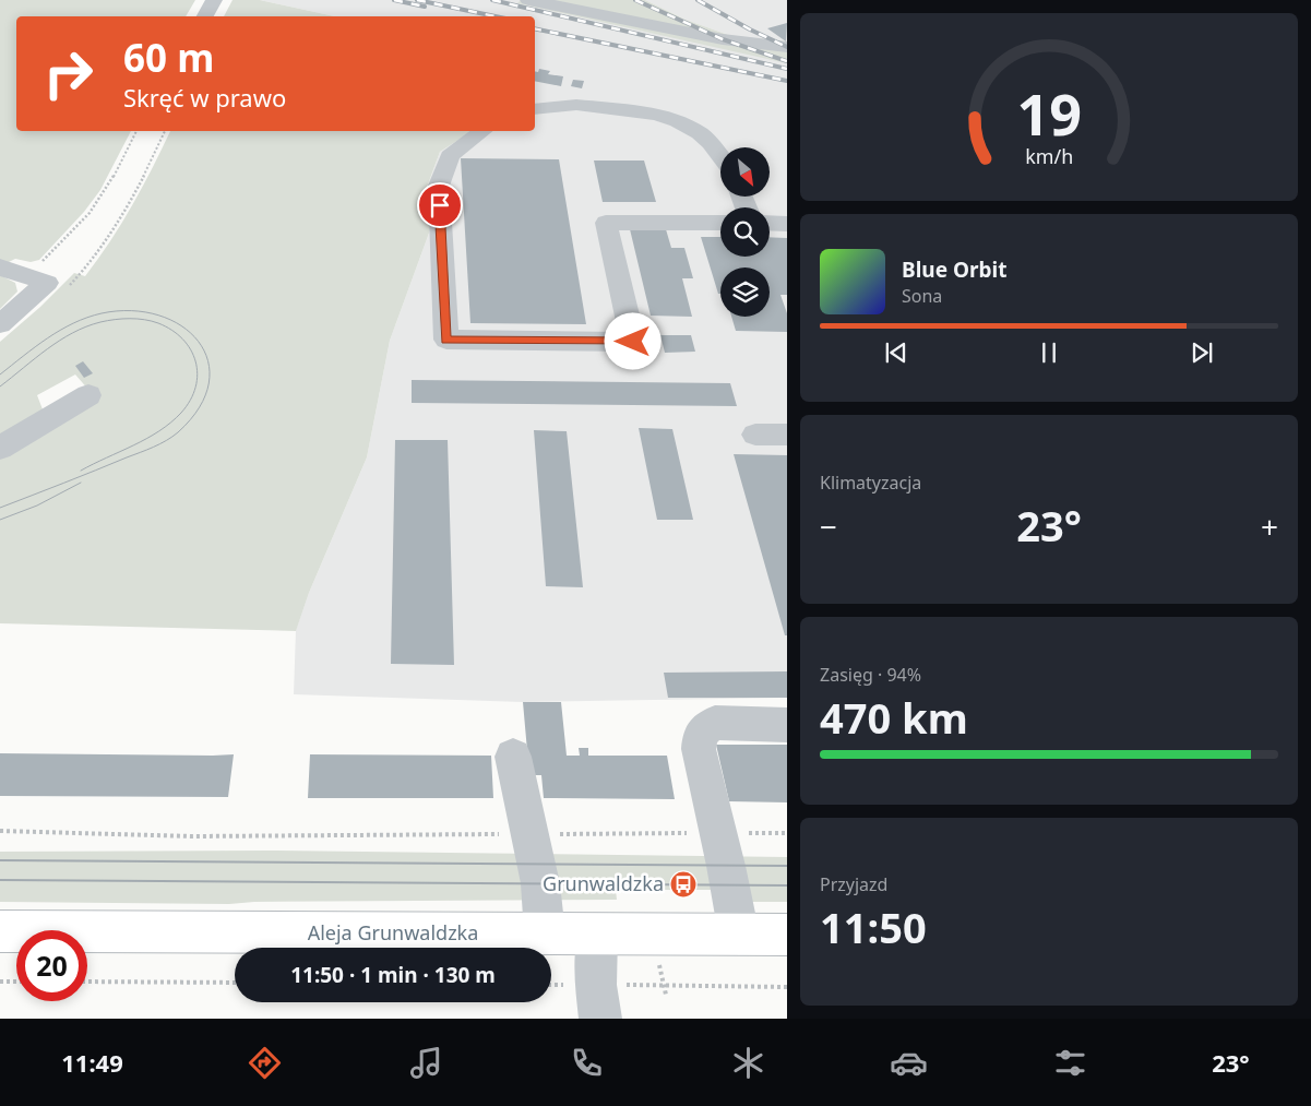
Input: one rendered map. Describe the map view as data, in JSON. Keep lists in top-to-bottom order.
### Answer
{
  "streets": {
    "main road": ["Aleja Grunwaldzka"]
  },
  "places": {
    "bus stop": ["Grunwaldzka"]
  },
  "north": "bottom right",
  "page": {
    "turn": ["60 m", "Skręć w prawo"],
    "song": ["Blue Orbit", "Sona"],
    "tile": [
      "Klimatyzacja",
      ["Zasięg · 94%", "470 km"],
      ["Przyjazd", "11:50"]
    ],
    "heat": ["−", "23°", "+"],
    "limit": "20",
    "trip": "11:50 · 1 min · 130 m",
    "tabs": ["11:49", "23°"],
    "gauge": ["19", "km/h"]
  }
}
